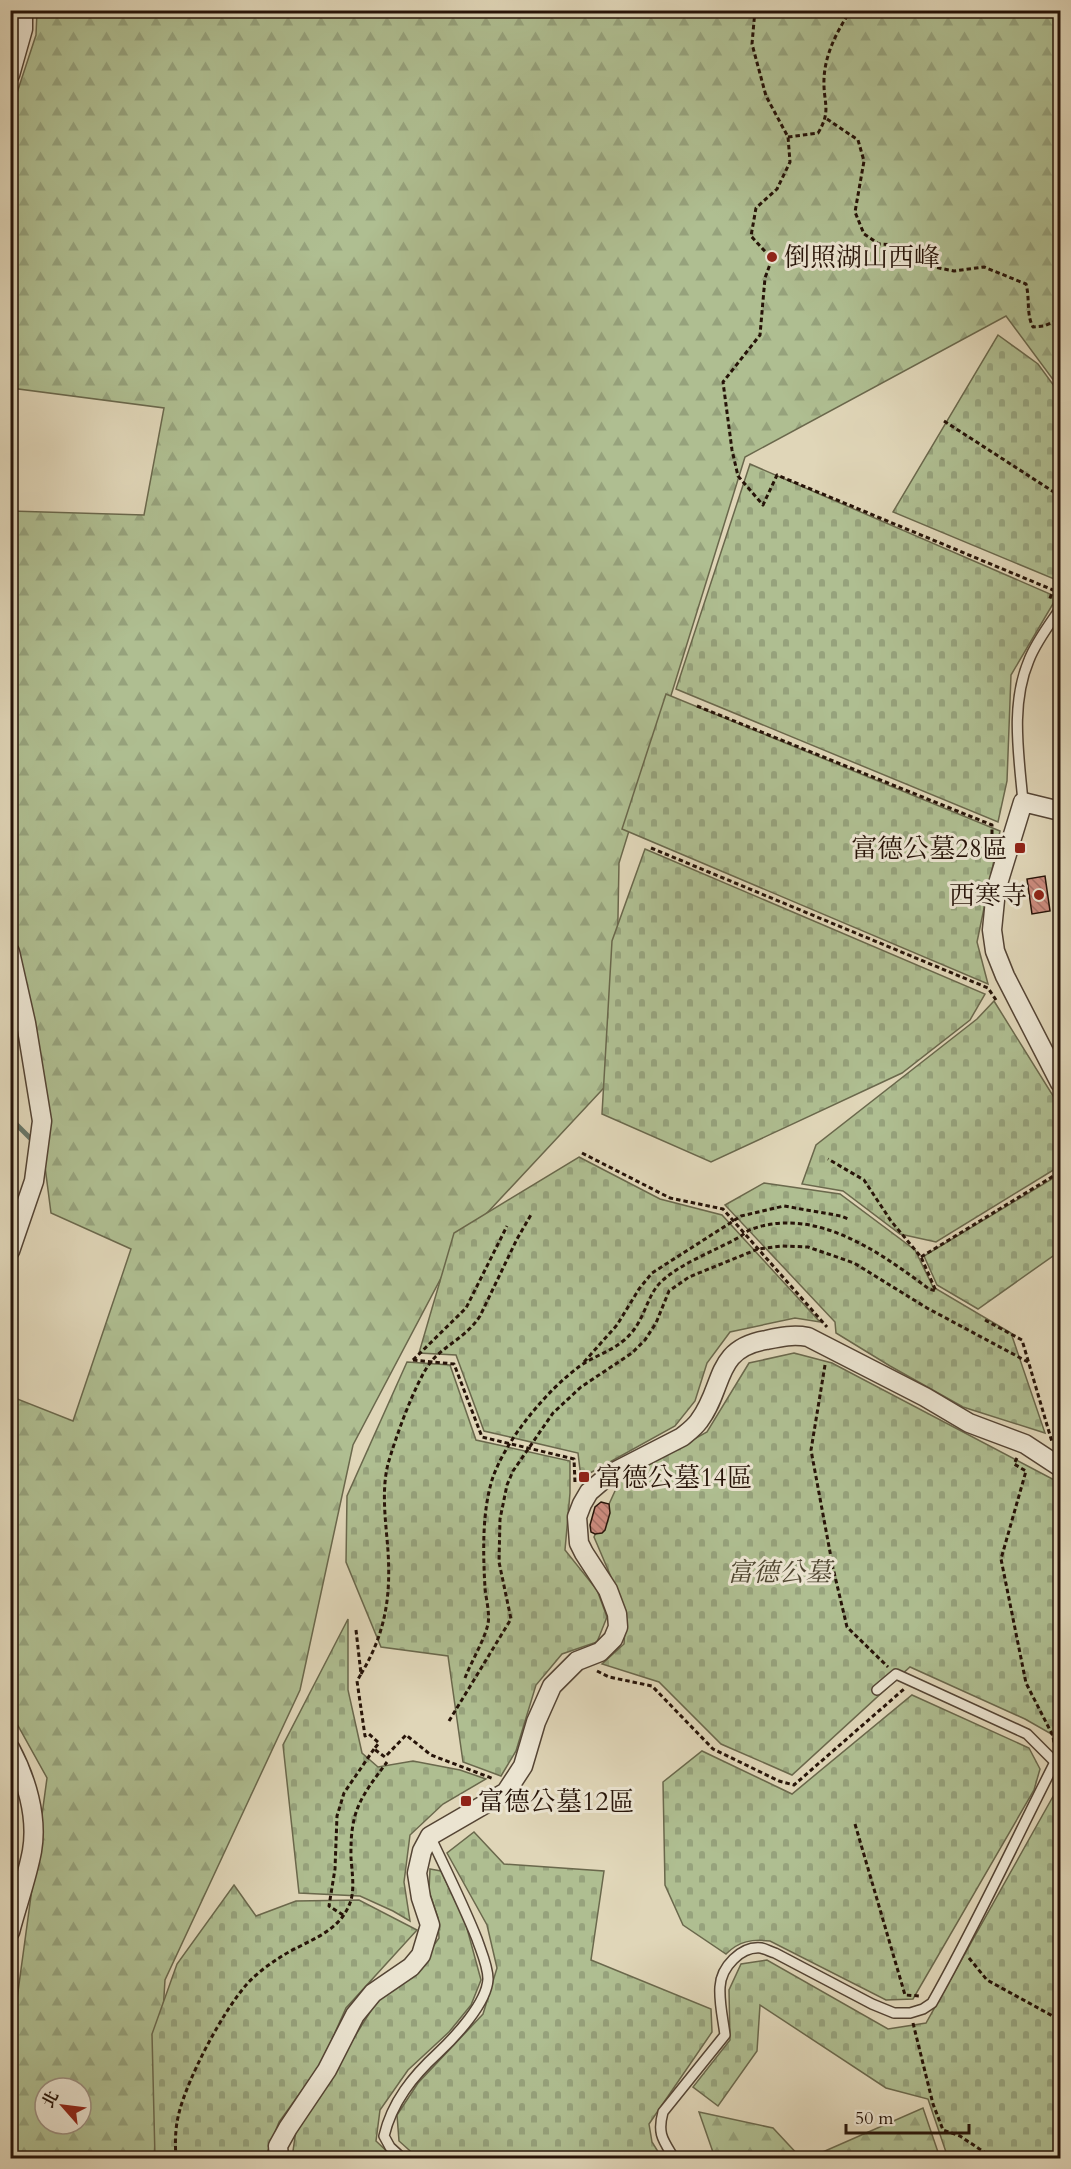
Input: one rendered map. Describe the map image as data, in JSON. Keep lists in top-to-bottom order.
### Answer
{
  "parks": ["富德公墓"],
  "places": {
    "other": ["倒照湖山西峰", "西寒寺"],
    "transit": ["富德公墓28區", "富德公墓14區", "富德公墓12區"]
  },
  "scale_bar": "50 m",
  "north": "top left"
}
